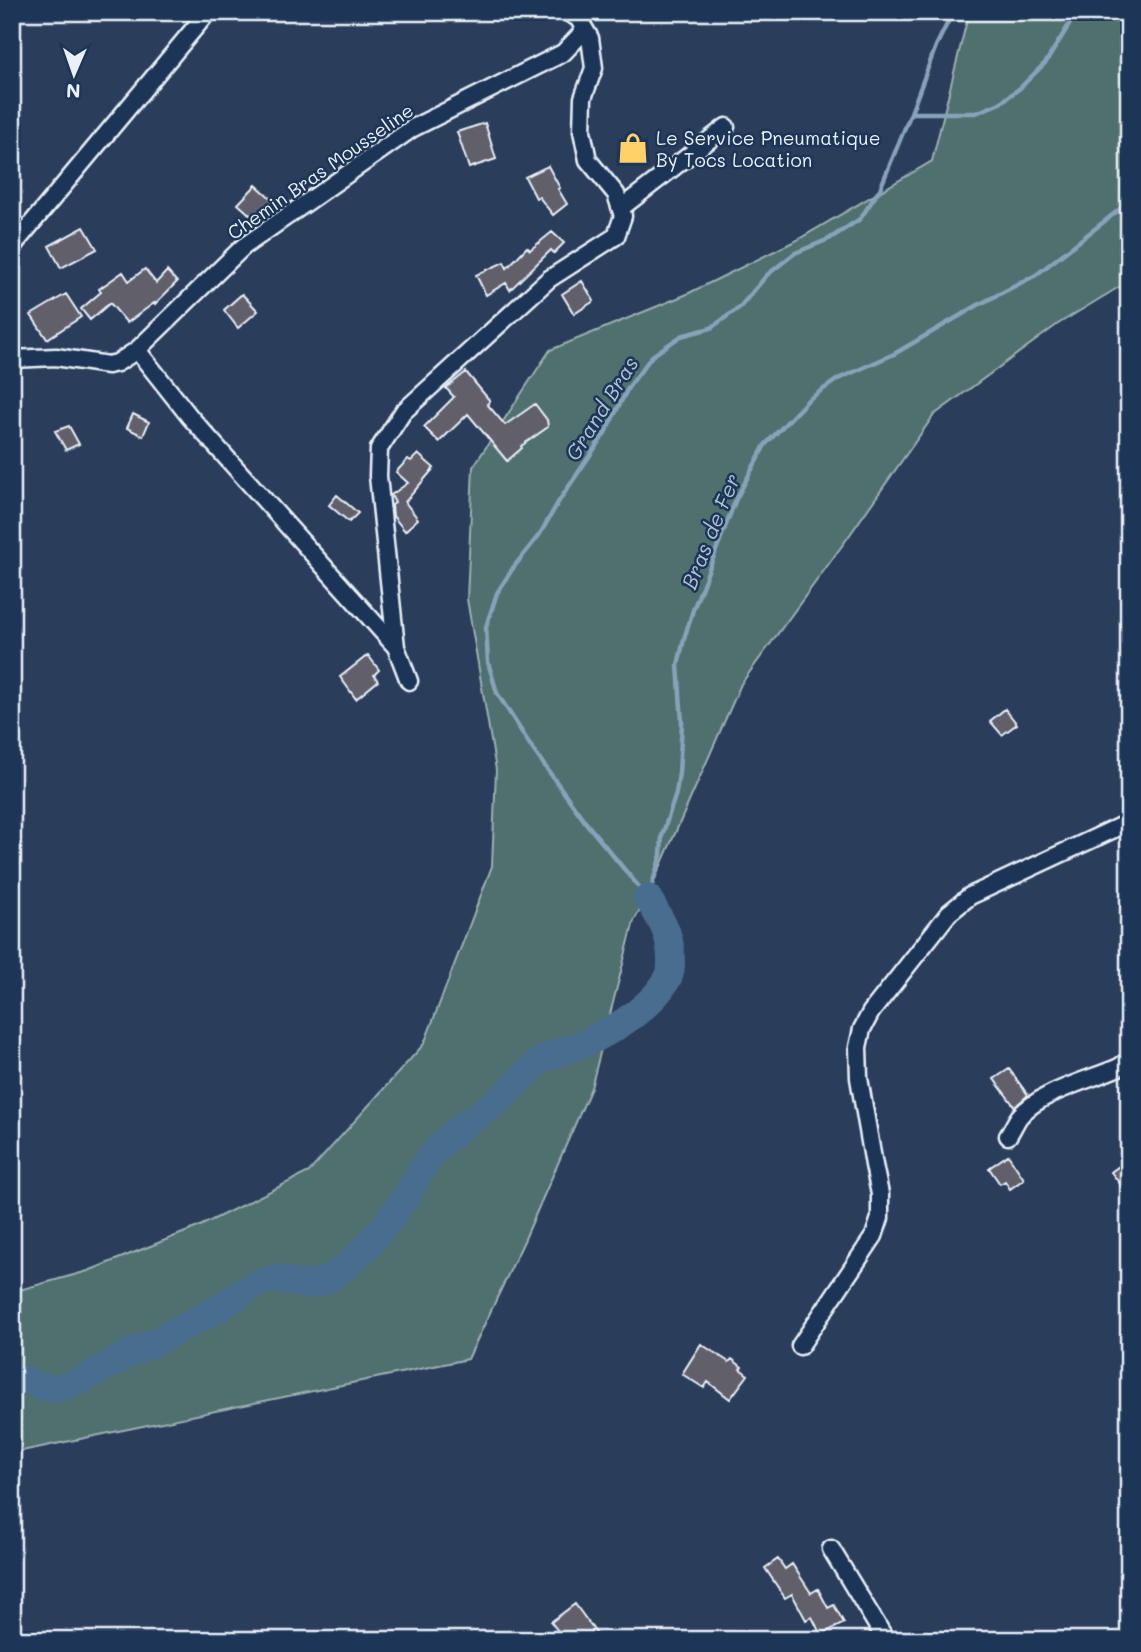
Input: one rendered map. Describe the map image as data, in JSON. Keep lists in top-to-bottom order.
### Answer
{
  "streets": {
    "street": ["Chemin Bras Mousseline"]
  },
  "water": ["Grand Bras", "Bras de Fer"],
  "places": {
    "shop": ["Le Service Pneumatique By Tocs Location"]
  },
  "north": "bottom"
}
